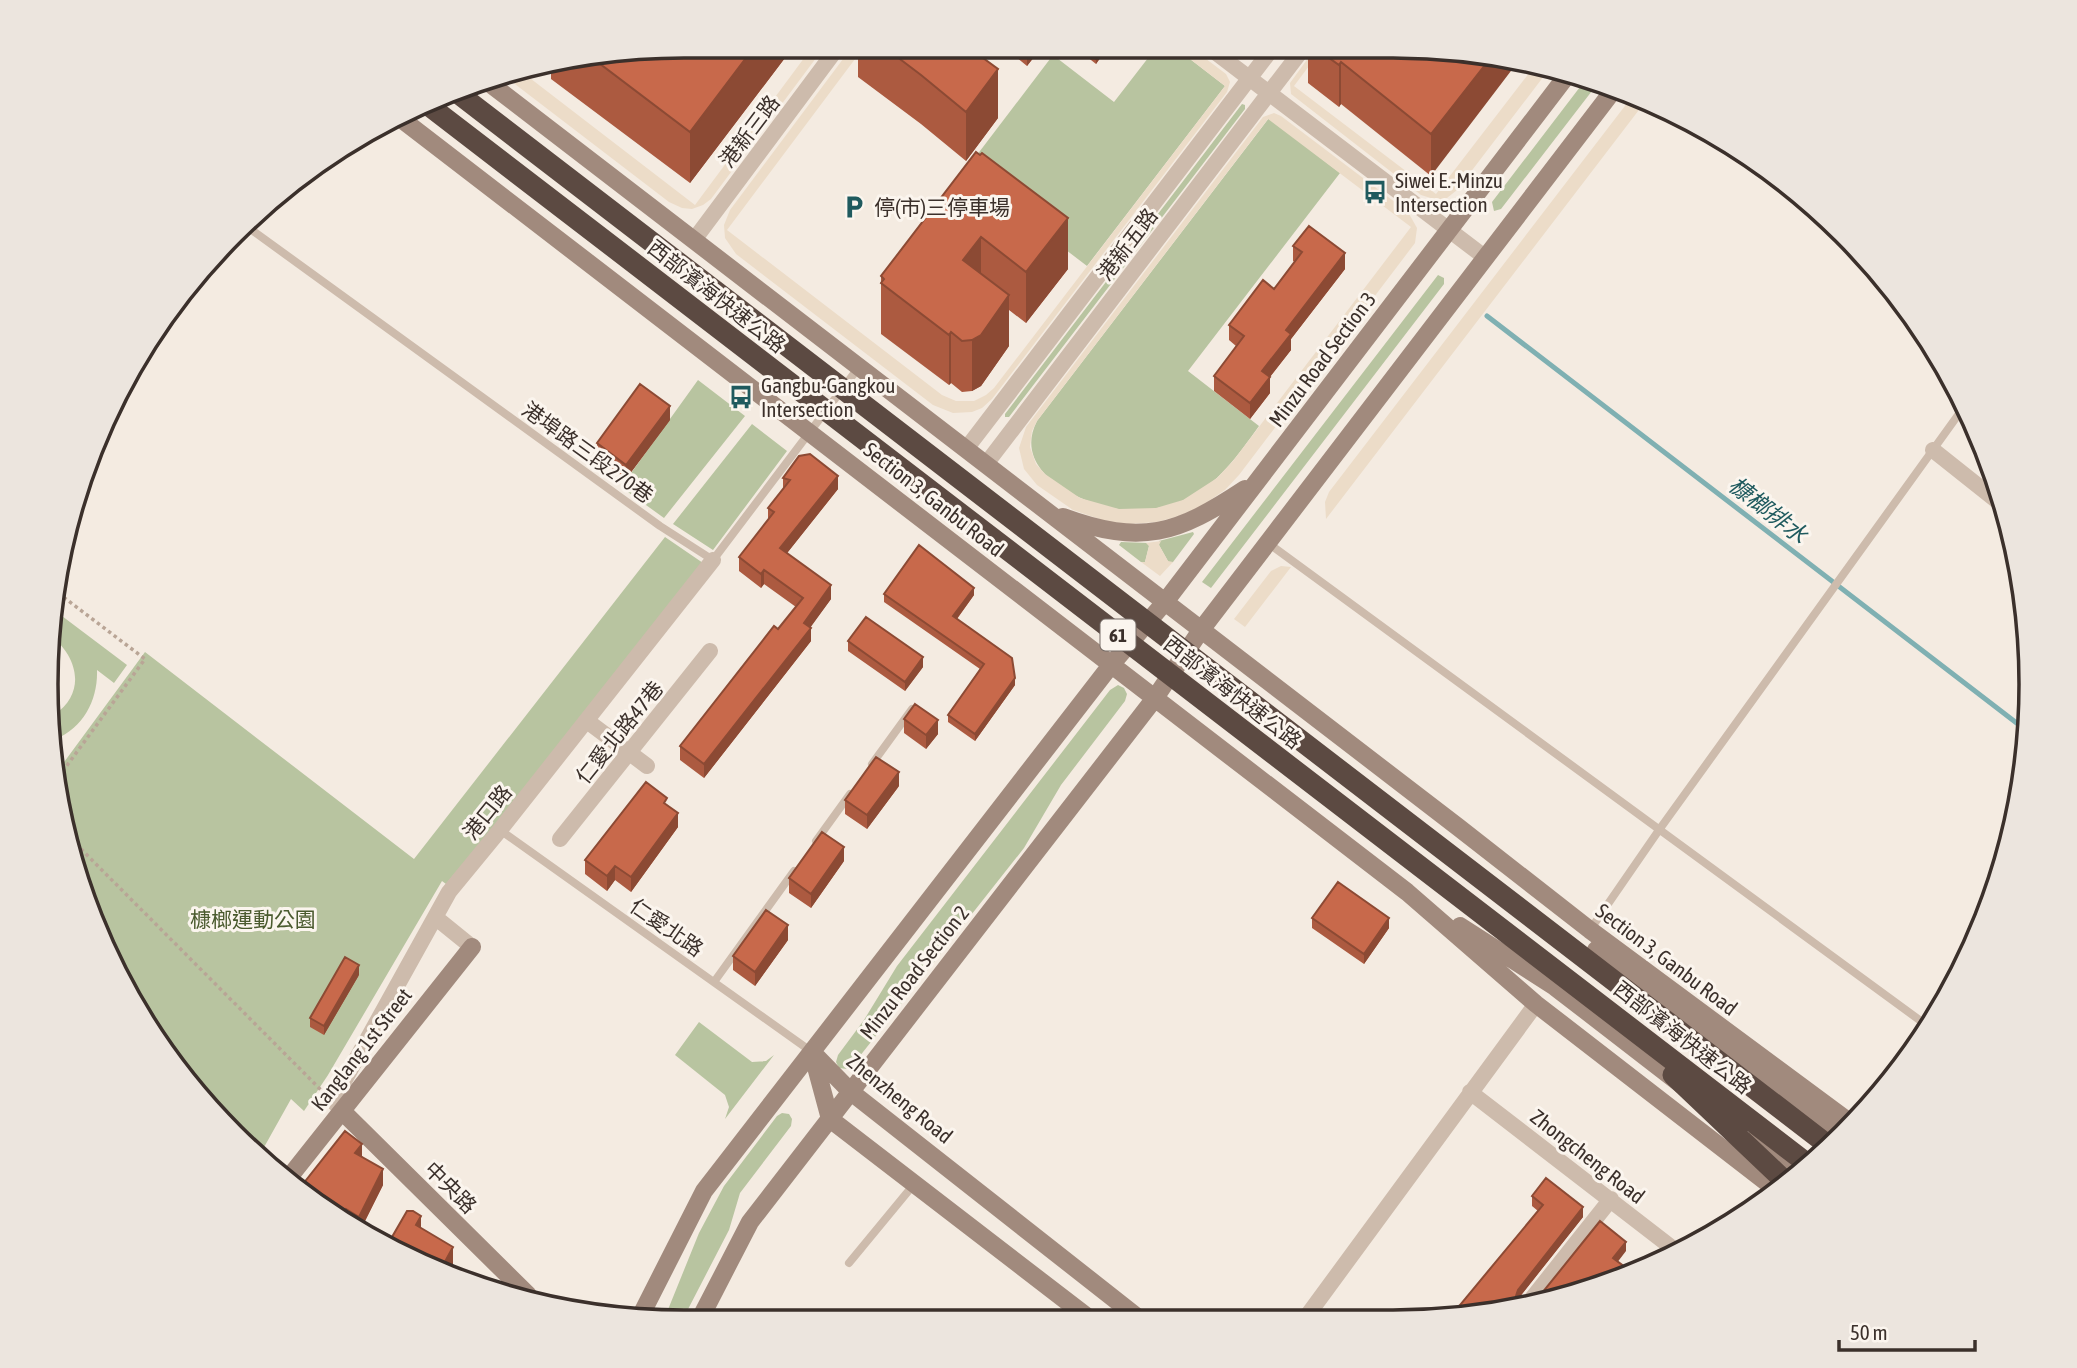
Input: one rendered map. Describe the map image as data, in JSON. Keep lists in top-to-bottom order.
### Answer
{
  "streets": {
    "highway": ["西部濱海快速公路", "61"],
    "street": [
      "港新三路",
      "港新五路",
      "Minzu Road Section 3",
      "Section 3, Ganbu Road",
      "仁愛北路47巷",
      "港口路",
      "Minzu Road Section 2",
      "Kanglang 1st Street",
      "Zhenzheng Road",
      "Zhongcheng Road",
      "中央路"
    ],
    "lane": ["港埠路三段270巷", "仁愛北路"]
  },
  "crossings": [
    ["港新三路", "Section 3, Ganbu Road"],
    ["港新五路", "Section 3, Ganbu Road"],
    ["Minzu Road Section 3", "Section 3, Ganbu Road"],
    ["Minzu Road Section 3", "Minzu Road Section 2"],
    ["港埠路三段270巷", "港口路"],
    ["Section 3, Ganbu Road", "Minzu Road Section 2"],
    ["港口路", "仁愛北路"],
    ["港口路", "Kanglang 1st Street"],
    ["港口路", "中央路"],
    ["仁愛北路", "Minzu Road Section 2"],
    ["仁愛北路", "Zhenzheng Road"],
    ["Minzu Road Section 2", "Zhenzheng Road"],
    ["Kanglang 1st Street", "中央路"]
  ],
  "water": ["槺榔排水"],
  "parks": ["槺榔運動公園"],
  "places": {
    "bus stop": ["Siwei E.-Minzu Intersection", "Gangbu-Gangkou Intersection"],
    "parking": ["停(市)三停車場"]
  },
  "scale_bar": "50 m"
}
